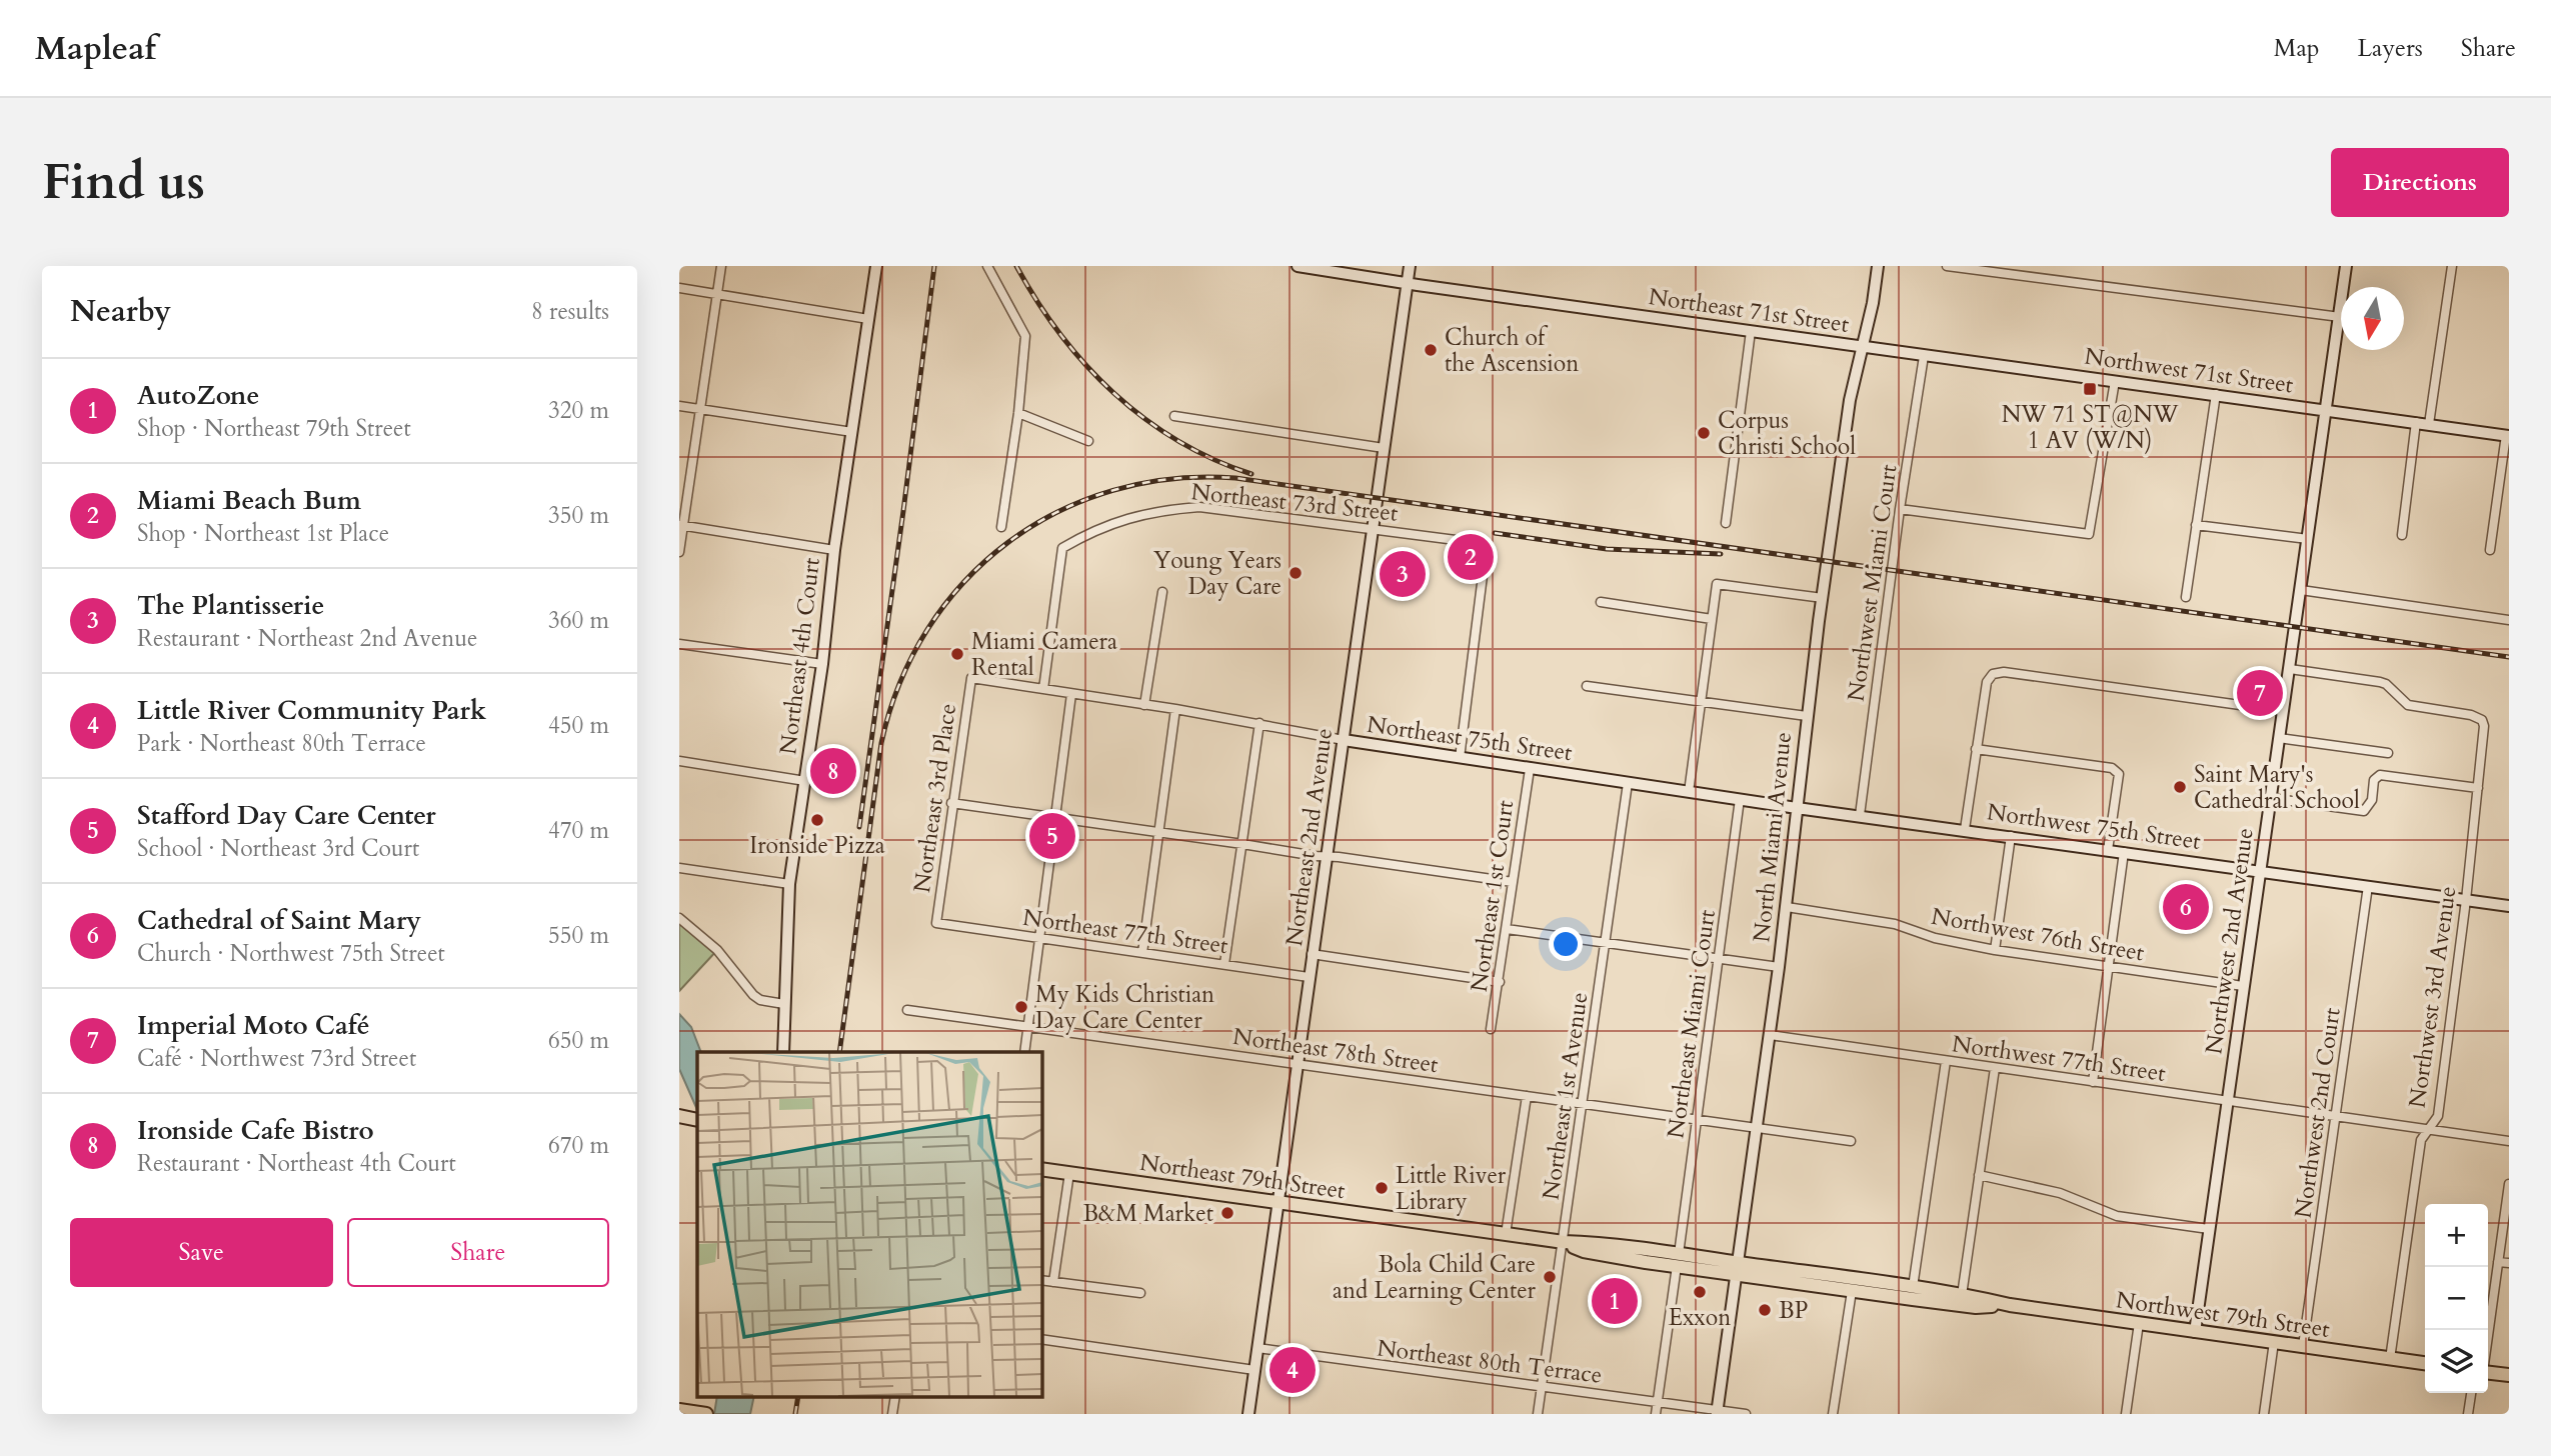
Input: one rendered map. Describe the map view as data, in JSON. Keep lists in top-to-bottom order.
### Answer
{
  "streets": {
    "main road": ["Northeast 79th Street", "Northwest 79th Street"],
    "street": [
      "Northeast 71st Street",
      "Northwest 71st Street",
      "Northeast 73rd Street",
      "Northwest Miami Court",
      "Northeast 4th Court",
      "Northeast 75th Street",
      "Northeast 3rd Place",
      "Northwest 75th Street",
      "Northeast 2nd Avenue",
      "North Miami Avenue",
      "Northeast 1st Court",
      "Northeast 77th Street",
      "Northwest 76th Street",
      "Northwest 2nd Avenue",
      "Northwest 3rd Avenue",
      "Northeast Miami Court",
      "Northeast 78th Street",
      "Northwest 77th Street",
      "Northeast 1st Avenue",
      "Northwest 2nd Court",
      "Northeast 80th Terrace"
    ]
  },
  "crossings": [
    ["Northeast 71st Street", "Northwest 71st Street"],
    ["Northeast 71st Street", "Northeast 2nd Avenue"],
    ["Northeast 71st Street", "North Miami Avenue"],
    ["Northwest 71st Street", "Northwest Miami Court"],
    ["Northwest 71st Street", "North Miami Avenue"],
    ["Northwest 71st Street", "Northwest 2nd Avenue"],
    ["Northeast 73rd Street", "Northeast 75th Street"],
    ["Northeast 73rd Street", "Northeast 2nd Avenue"],
    ["Northwest Miami Court", "Northwest 75th Street"],
    ["Northeast 75th Street", "Northeast 3rd Place"],
    ["Northeast 75th Street", "Northwest 75th Street"],
    ["Northeast 75th Street", "Northeast 2nd Avenue"],
    ["Northeast 75th Street", "North Miami Avenue"],
    ["Northeast 75th Street", "Northeast 1st Court"],
    ["Northeast 75th Street", "Northeast Miami Court"],
    ["Northeast 75th Street", "Northeast 1st Avenue"],
    ["Northeast 3rd Place", "Northeast 77th Street"],
    ["Northwest 75th Street", "North Miami Avenue"],
    ["Northwest 75th Street", "Northwest 2nd Avenue"],
    ["Northwest 75th Street", "Northwest 3rd Avenue"],
    ["Northwest 75th Street", "Northwest 2nd Court"],
    ["Northeast 2nd Avenue", "Northeast 77th Street"],
    ["Northeast 2nd Avenue", "Northeast 78th Street"],
    ["Northeast 2nd Avenue", "Northeast 79th Street"],
    ["Northeast 2nd Avenue", "Northeast 80th Terrace"],
    ["North Miami Avenue", "Northwest 76th Street"],
    ["North Miami Avenue", "Northeast 78th Street"],
    ["North Miami Avenue", "Northwest 77th Street"],
    ["North Miami Avenue", "Northeast 79th Street"],
    ["North Miami Avenue", "Northwest 79th Street"],
    ["North Miami Avenue", "Northeast 80th Terrace"],
    ["Northwest 76th Street", "Northwest 2nd Avenue"],
    ["Northwest 2nd Avenue", "Northwest 3rd Avenue"],
    ["Northwest 2nd Avenue", "Northwest 77th Street"],
    ["Northwest 2nd Avenue", "Northwest 79th Street"],
    ["Northwest 3rd Avenue", "Northwest 77th Street"],
    ["Northwest 3rd Avenue", "Northwest 79th Street"],
    ["Northeast Miami Court", "Northeast 78th Street"],
    ["Northeast Miami Court", "Northeast 79th Street"],
    ["Northeast Miami Court", "Northeast 80th Terrace"],
    ["Northeast 78th Street", "Northeast 1st Avenue"],
    ["Northwest 77th Street", "Northwest 2nd Court"],
    ["Northeast 1st Avenue", "Northeast 79th Street"],
    ["Northeast 1st Avenue", "Northeast 80th Terrace"],
    ["Northwest 2nd Court", "Northwest 79th Street"],
    ["Northeast 79th Street", "Northwest 79th Street"]
  ],
  "places": {
    "other": [
      "Church of the Ascension",
      "Corpus Christi School",
      "Young Years Day Care",
      "Miami Camera Rental",
      "Saint Mary's Cathedral School",
      "Ironside Pizza",
      "My Kids Christian Day Care Center",
      "Little River Library",
      "B&M Market",
      "Bola Child Care and Learning Center",
      "Exxon",
      "BP"
    ],
    "transit": ["NW 71 ST@NW 1 AV (W/N)"]
  },
  "north": "bottom",
  "page": {
    "header": "Mapleaf",
    "nav": ["Map", "Layers", "Share"],
    "buttons": [
      "Directions",
      ["Save", "Share"]
    ],
    "title": "Find us",
    "heading": ["Nearby", "8 results"],
    "list": [
      {
        "mark": "1",
        "name": "AutoZone",
        "note": "Shop · Northeast 79th Street",
        "value": "320 m"
      },
      {
        "mark": "2",
        "name": "Miami Beach Bum",
        "note": "Shop · Northeast 1st Place",
        "value": "350 m"
      },
      {
        "mark": "3",
        "name": "The Plantisserie",
        "note": "Restaurant · Northeast 2nd Avenue",
        "value": "360 m"
      },
      {
        "mark": "4",
        "name": "Little River Community Park",
        "note": "Park · Northeast 80th Terrace",
        "value": "450 m"
      },
      {
        "mark": "5",
        "name": "Stafford Day Care Center",
        "note": "School · Northeast 3rd Court",
        "value": "470 m"
      },
      {
        "mark": "6",
        "name": "Cathedral of Saint Mary",
        "note": "Church · Northwest 75th Street",
        "value": "550 m"
      },
      {
        "mark": "7",
        "name": "Imperial Moto Café",
        "note": "Café · Northwest 73rd Street",
        "value": "650 m"
      },
      {
        "mark": "8",
        "name": "Ironside Cafe Bistro",
        "note": "Restaurant · Northeast 4th Court",
        "value": "670 m"
      }
    ],
    "pins": [
      "2",
      "3",
      "7",
      "8",
      "5",
      "6",
      "1",
      "4"
    ],
    "map_buttons": ["+", "−"]
  }
}
